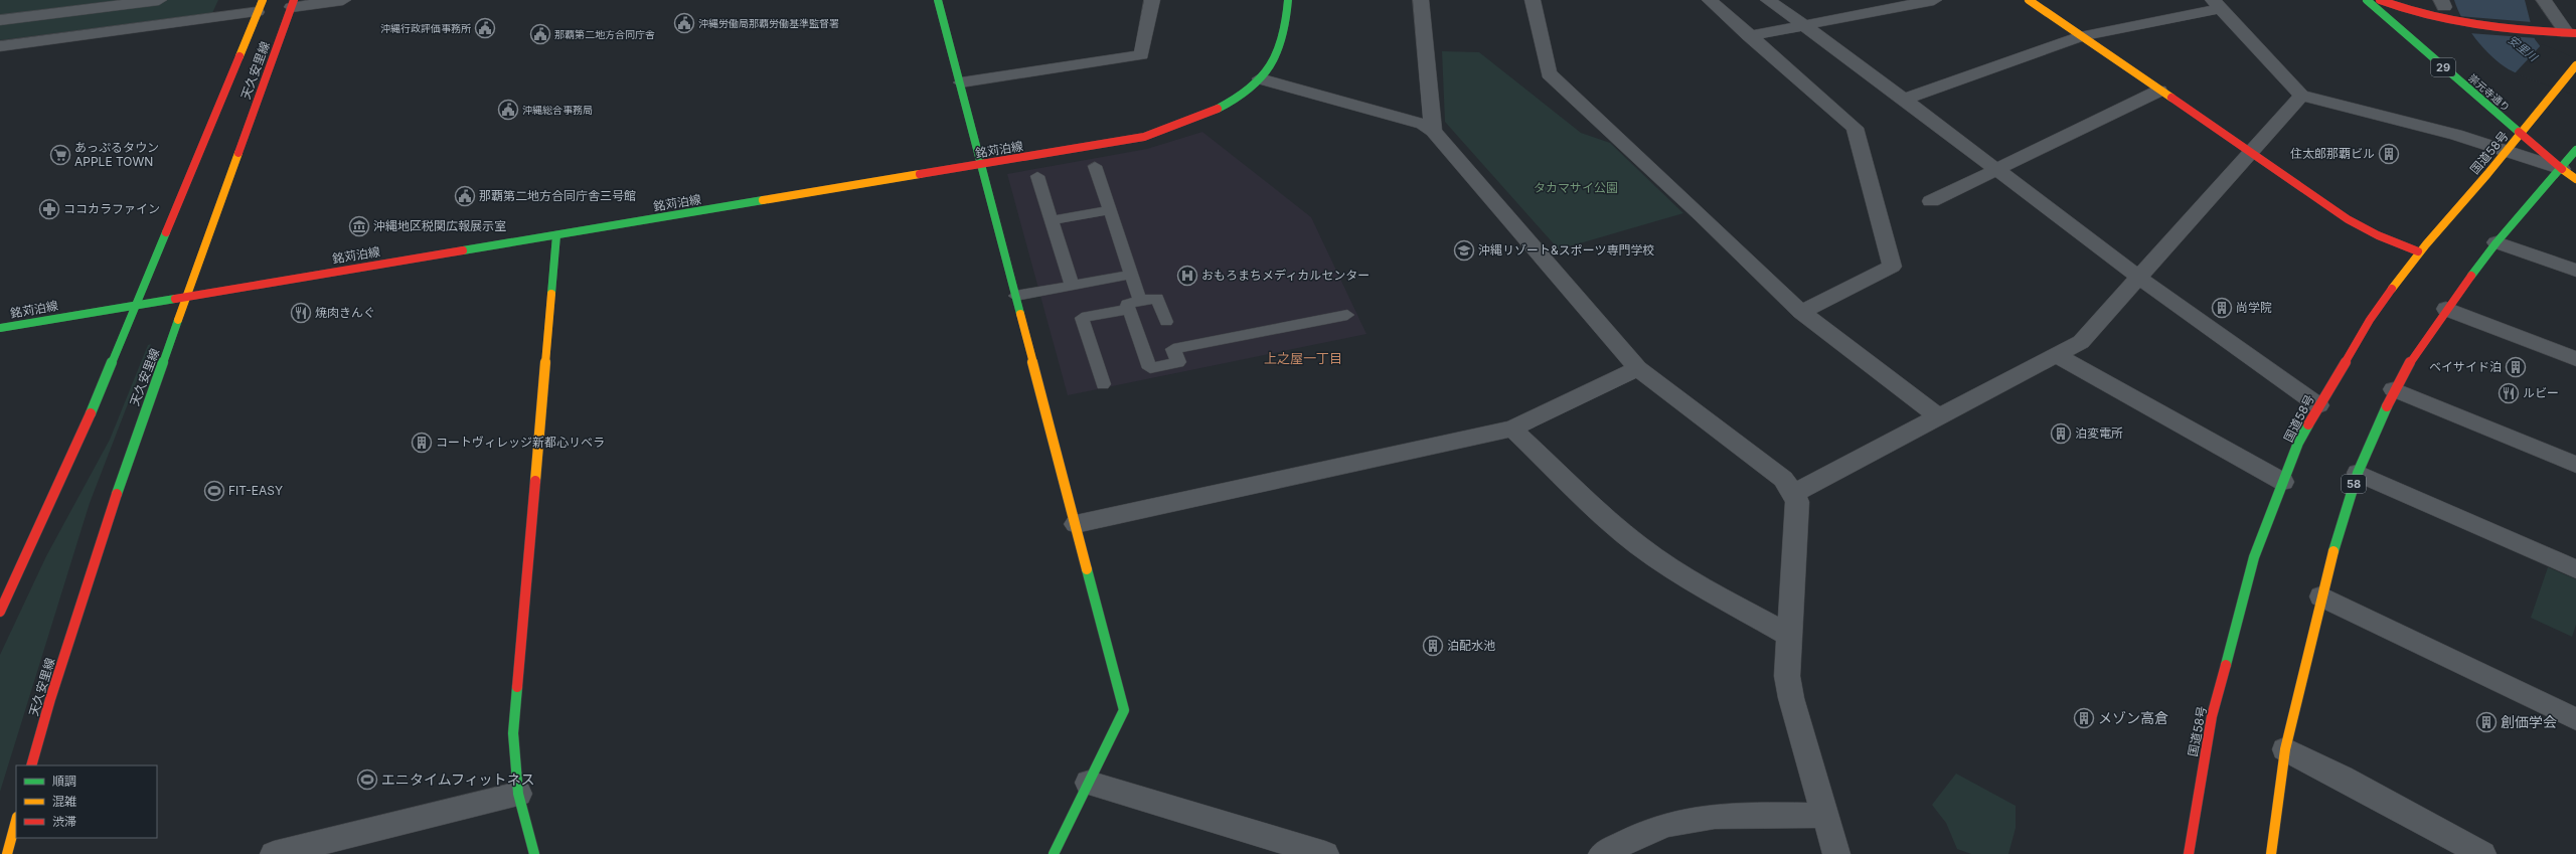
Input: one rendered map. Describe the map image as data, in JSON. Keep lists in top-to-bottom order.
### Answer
{
  "streets": {
    "main road": [
      "29",
      "天久安里線",
      "崇元寺通り",
      "銘苅泊線",
      "国道58号",
      "58"
    ]
  },
  "crossings": [
    ["天久安里線", "銘苅泊線"],
    ["崇元寺通り", "国道58号"],
    ["崇元寺通り", "58"]
  ],
  "districts": ["上之屋一丁目"],
  "water": ["安里川"],
  "parks": ["タカマサイ公園"],
  "places": {
    "public building": [
      "沖縄労働局那覇労働基準監督署",
      "沖縄行政評価事務所",
      "那覇第二地方合同庁舎",
      "沖縄総合事務局",
      "那覇第二地方合同庁舎三号館"
    ],
    "building": [
      "住太郎那覇ビル",
      "尚学院",
      "ベイサイド泊",
      "泊変電所",
      "コートヴィレッジ新都心リベラ",
      "泊配水池",
      "メゾン高倉",
      "創価学会"
    ],
    "supermarket": ["あっぷるタウン APPLE TOWN"],
    "pharmacy": ["ココカラファイン"],
    "museum": ["沖縄地区税関広報展示室"],
    "school or university": ["沖縄リゾート&スポーツ専門学校"],
    "hospital": ["おもろまちメディカルセンター"],
    "restaurant": ["焼肉きんぐ", "ルビー"],
    "sports": ["FIT-EASY", "エニタイムフィットネス"]
  },
  "legend": ["順調", "混雑", "渋滞"]
}
